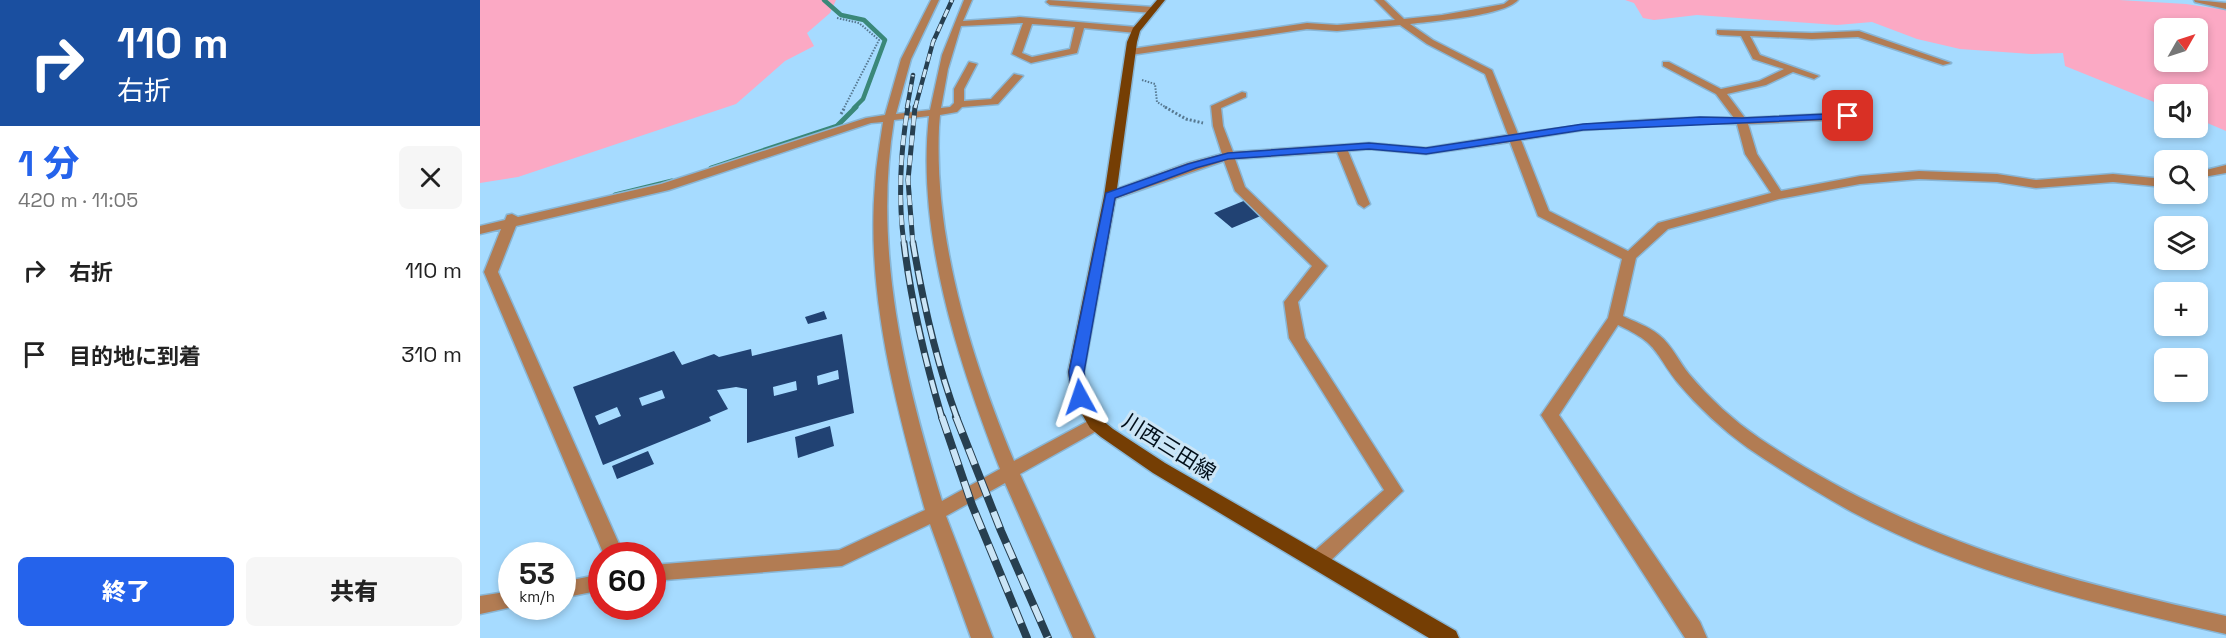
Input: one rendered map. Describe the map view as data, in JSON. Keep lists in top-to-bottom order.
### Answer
{
  "streets": {
    "main road": ["川西三田線"]
  },
  "north": "top right",
  "page": {
    "turn": ["110 m", "右折"],
    "map_buttons": ["+", "−"],
    "heading": ["1 分", "420 m · 11:05"],
    "list": [
      {
        "name": "右折",
        "value": "110 m"
      },
      {
        "name": "目的地に到着",
        "value": "310 m"
      }
    ],
    "speed": "53 km/h",
    "limit": "60",
    "buttons": ["終了", "共有"]
  }
}
